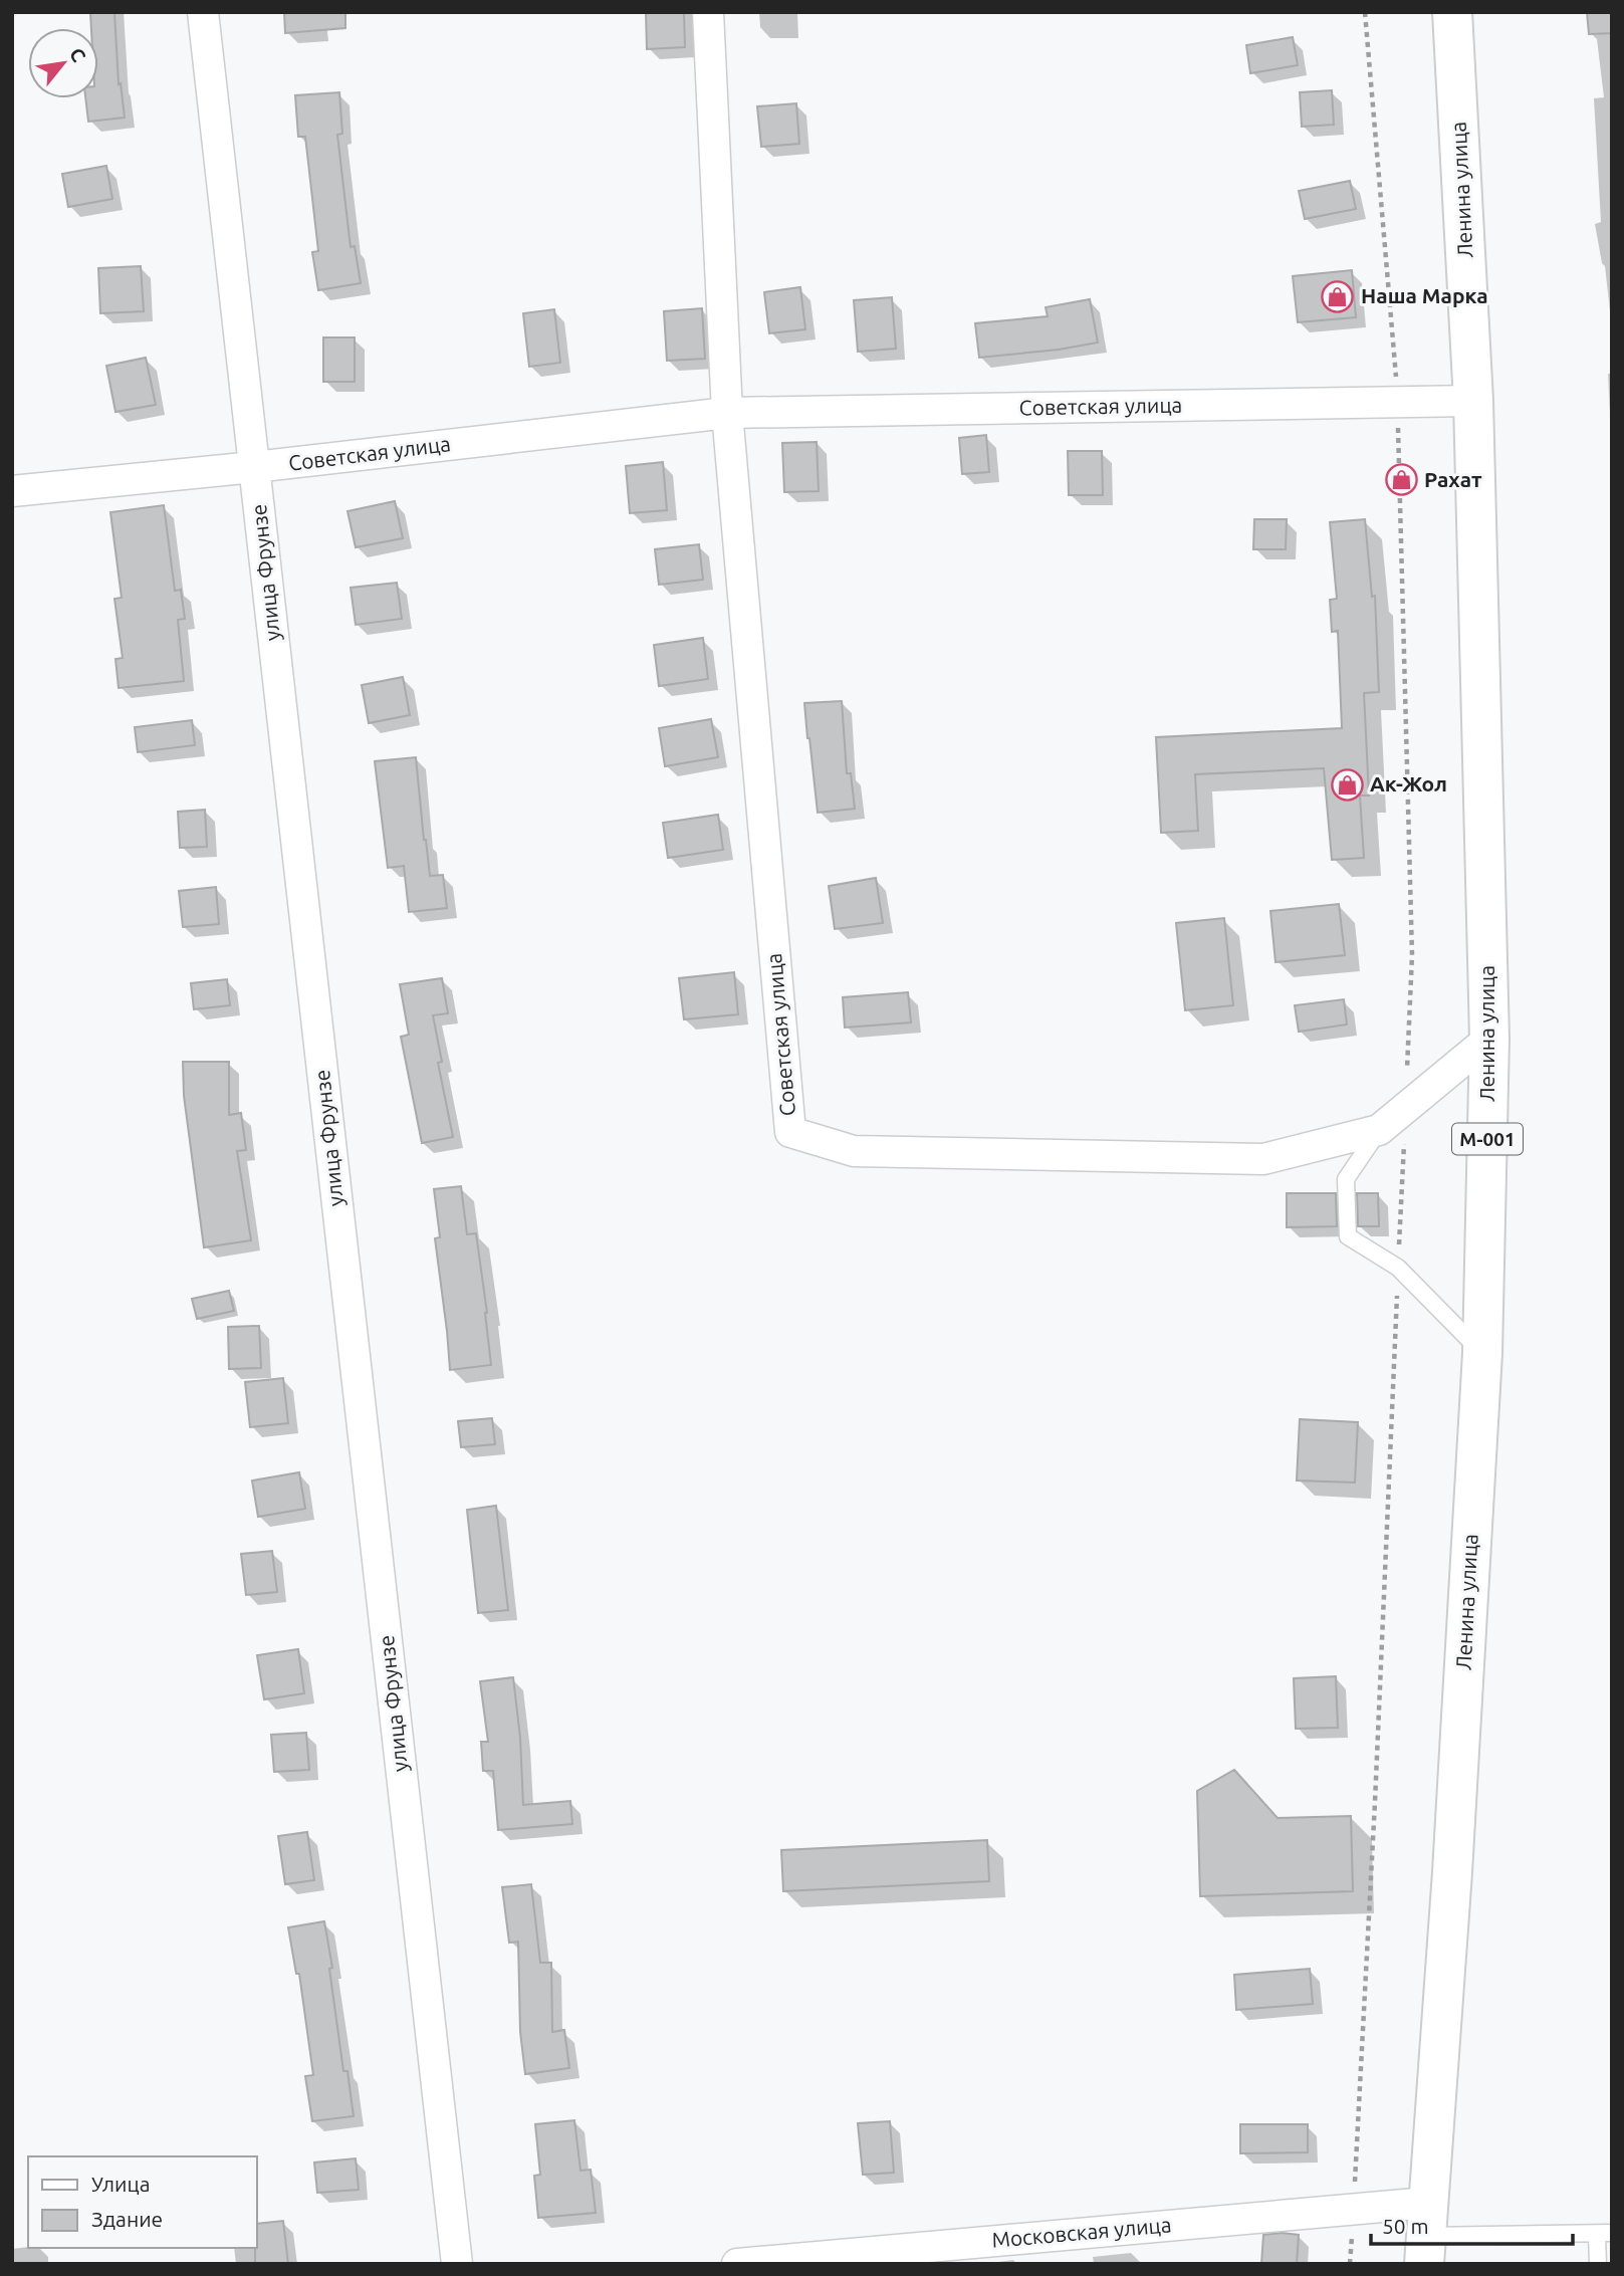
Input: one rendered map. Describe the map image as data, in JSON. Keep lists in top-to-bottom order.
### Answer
{
  "streets": {
    "main road": ["Ленина улица", "М-001"],
    "street": ["Советская улица", "улица Фрунзе", "Московская улица"]
  },
  "crossings": [
    ["Ленина улица", "Советская улица"],
    ["Ленина улица", "Московская улица"],
    ["Советская улица", "улица Фрунзе"]
  ],
  "places": {
    "shop": ["Наша Марка", "Рахат", "Ак-Жол"]
  },
  "legend": ["Улица", "Здание"],
  "scale_bar": "50 m",
  "north": "top right"
}
